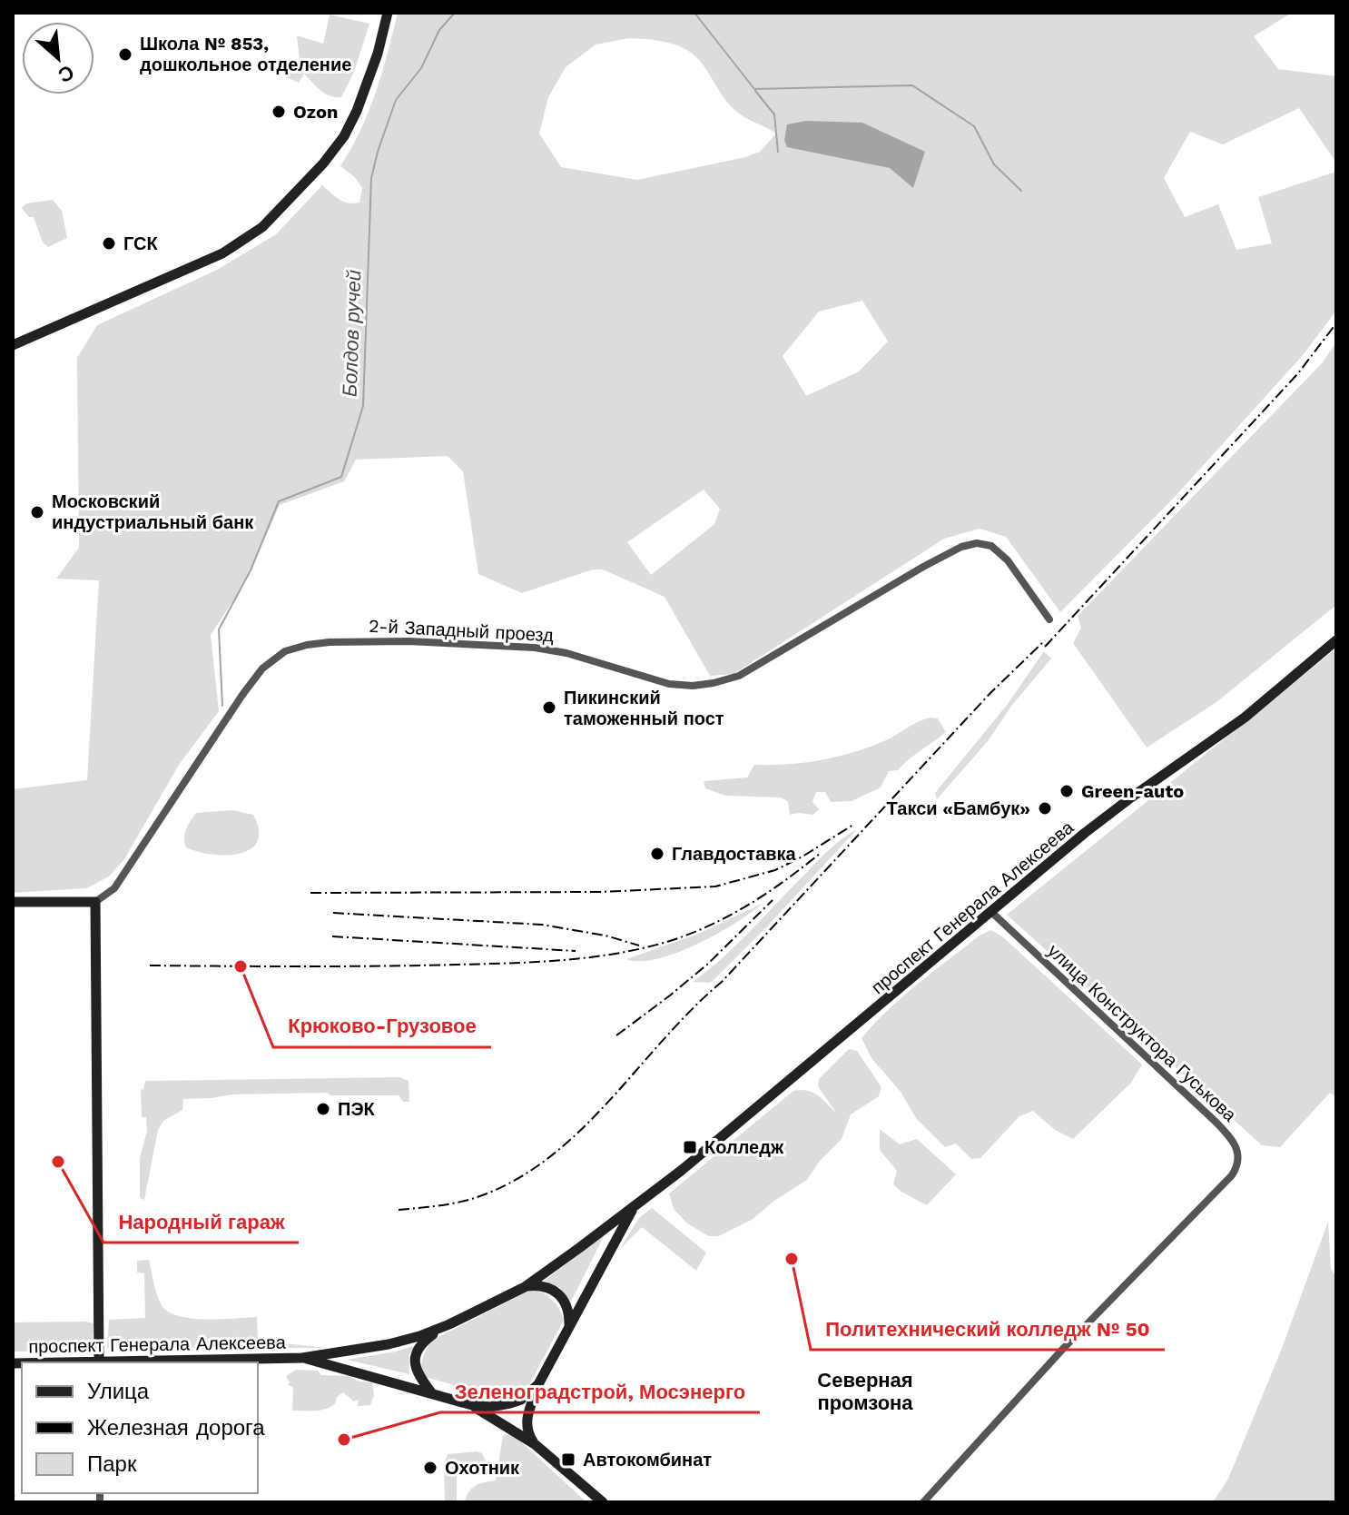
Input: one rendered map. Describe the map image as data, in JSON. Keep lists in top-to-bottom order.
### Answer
{
  "streets": {
    "main road": ["проспект Генерала Алексеева"],
    "street": ["2-й Западный проезд", "улица Конструктора Гуськова"]
  },
  "crossings": [
    ["проспект Генерала Алексеева", "улица Конструктора Гуськова"]
  ],
  "districts": ["Северная промзона"],
  "water": ["Болдов ручей"],
  "places": {
    "other": [
      "Школа № 853, дошкольное отделение",
      "Ozon",
      "ГСК",
      "Московский индустриальный банк",
      "Пикинский таможенный пост",
      "Green-auto",
      "Такси «Бамбук»",
      "Главдоставка",
      "Крюково-Грузовое",
      "ПЭК",
      "Народный гараж",
      "Политехнический колледж № 50",
      "Зеленоградстрой, Мосэнерго",
      "Охотник"
    ],
    "transit": ["Колледж", "Автокомбинат"]
  },
  "legend": ["Улица", "Железная дорога", "Парк"],
  "north": "bottom right"
}
